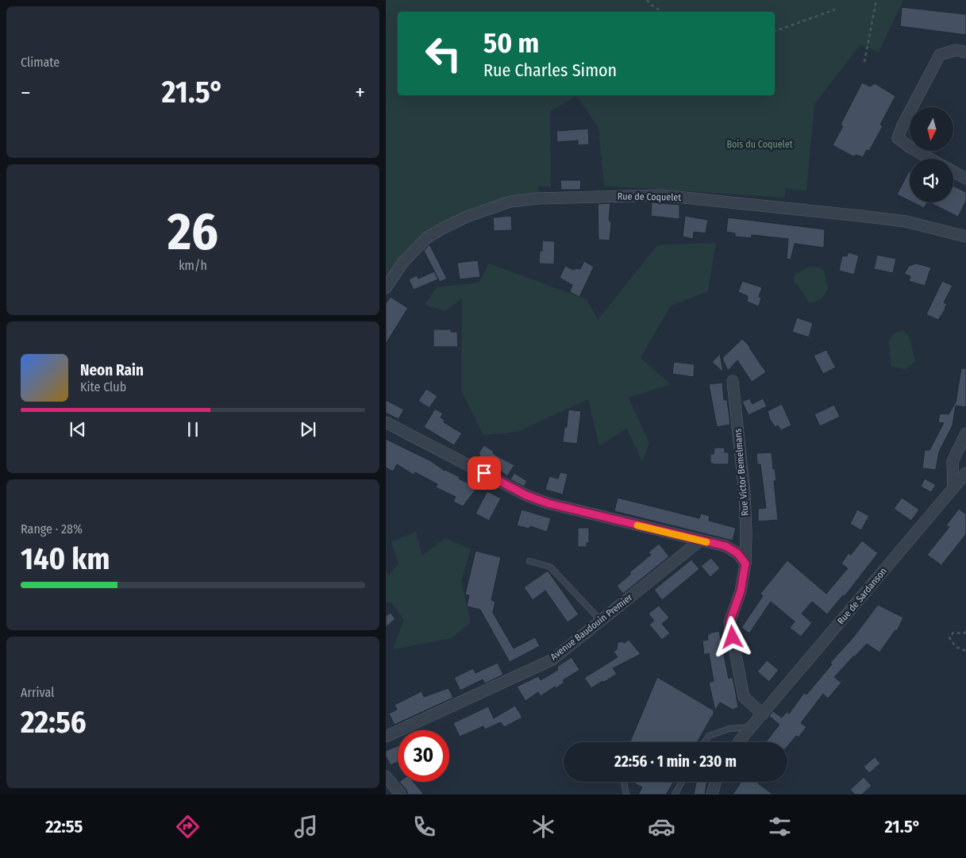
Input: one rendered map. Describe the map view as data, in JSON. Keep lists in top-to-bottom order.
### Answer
{
  "streets": {
    "street": [
      "Rue de Coquelet",
      "Rue Victor Bemelmans",
      "Rue de Sardanson",
      "Avenue Baudouin Premier"
    ]
  },
  "crossings": [
    ["Rue Victor Bemelmans", "Rue de Sardanson"]
  ],
  "parks": ["Bois du Coquelet"],
  "north": "bottom",
  "page": {
    "tile": [
      "Climate",
      ["26", "km/h"],
      ["Range · 28%", "140 km"],
      ["Arrival", "22:56"]
    ],
    "turn": ["50 m", "Rue Charles Simon"],
    "heat": ["−", "21.5°", "+"],
    "song": ["Neon Rain", "Kite Club"],
    "limit": "30",
    "trip": "22:56 · 1 min · 230 m",
    "tabs": ["22:55", "21.5°"]
  }
}
